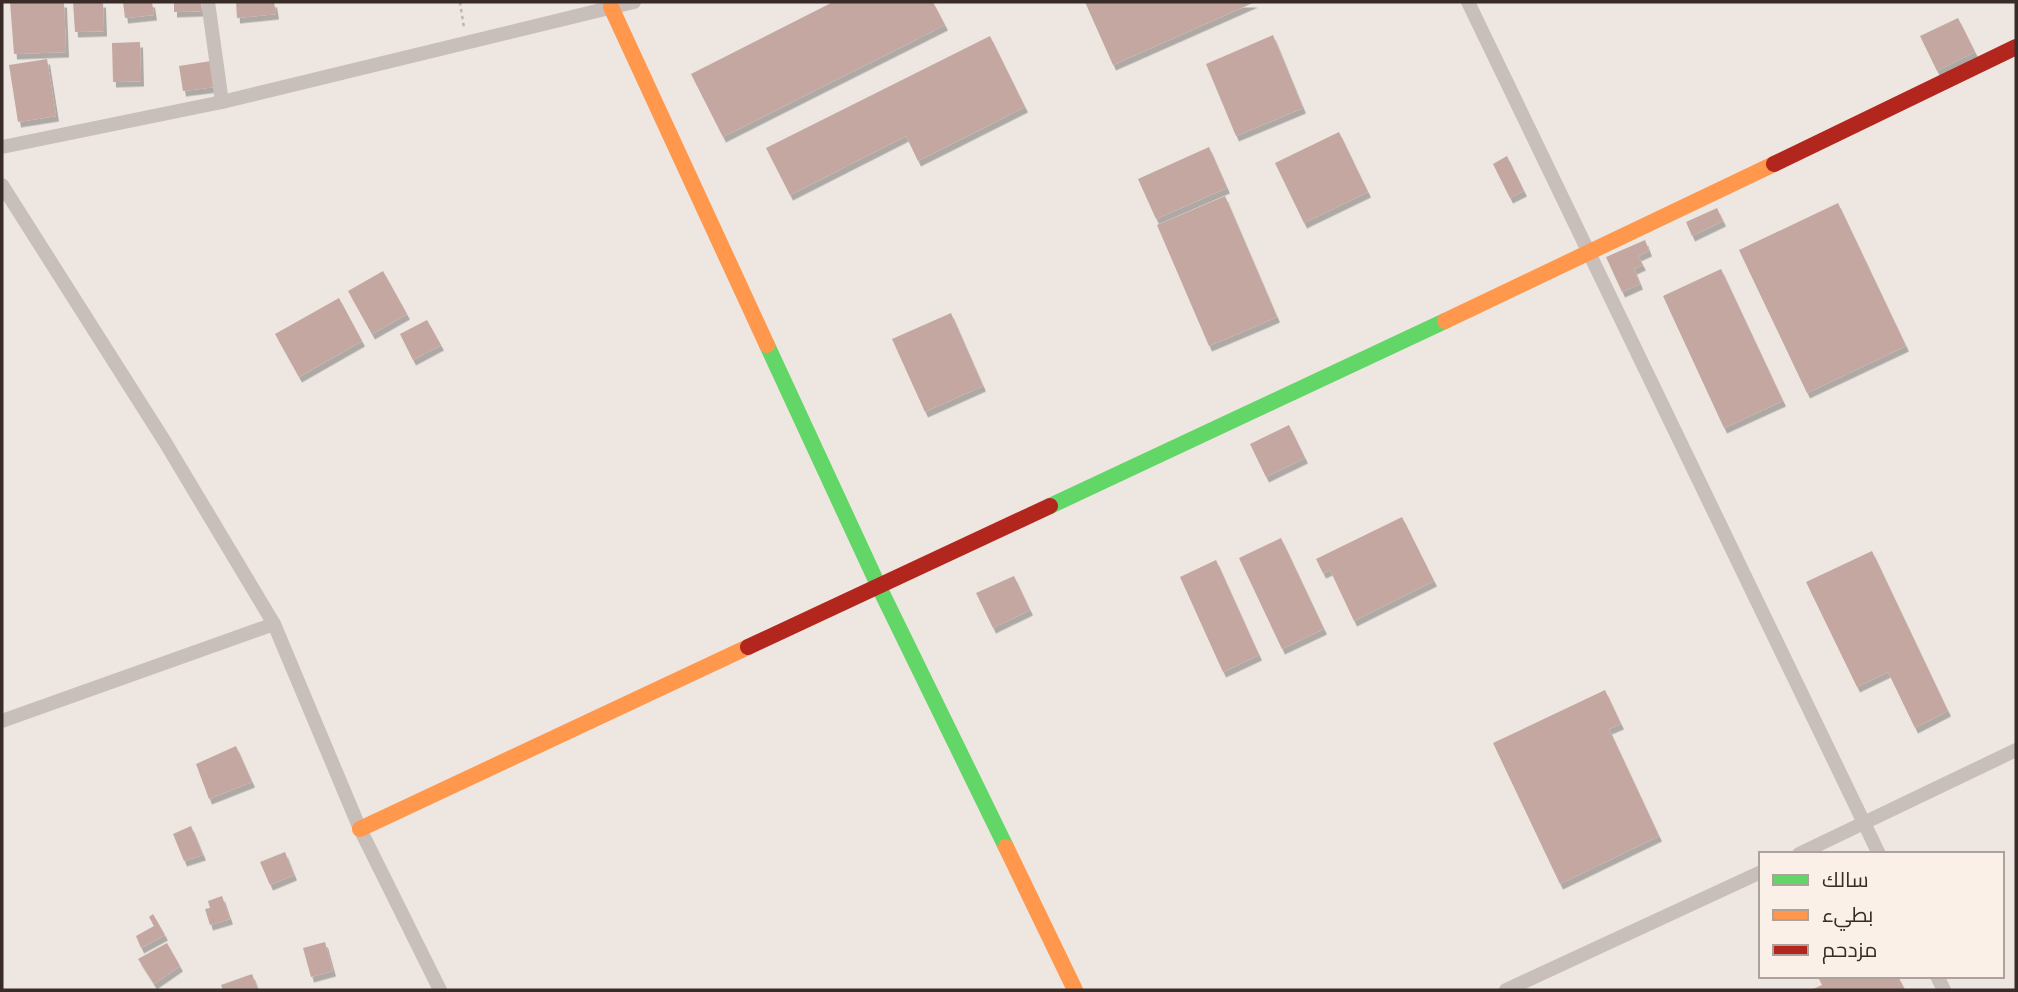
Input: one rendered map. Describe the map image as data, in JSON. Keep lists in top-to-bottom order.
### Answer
{
  "legend": ["سالك", "بطيء", "مزدحم"]
}
